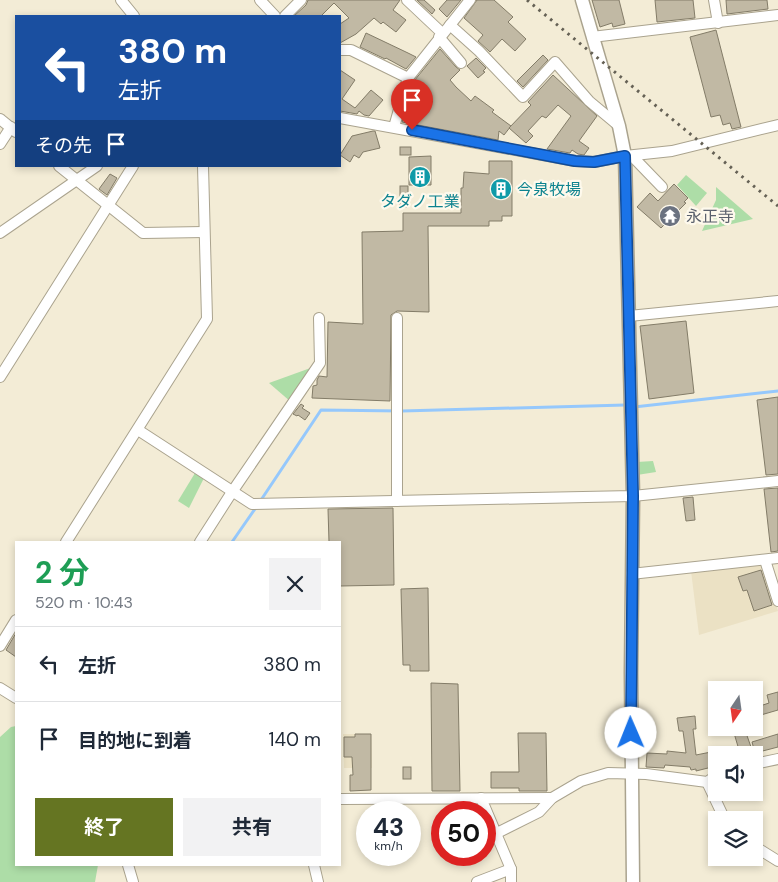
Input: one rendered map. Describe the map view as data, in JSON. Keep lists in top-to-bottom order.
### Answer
{
  "places": {
    "building": ["タダノ工業", "今泉牧場"],
    "temple": ["永正寺"]
  },
  "north": "bottom",
  "page": {
    "turn": ["380 m", "左折"],
    "then": "その先",
    "heading": ["2 分", "520 m · 10:43"],
    "list": [
      {
        "name": "左折",
        "value": "380 m"
      },
      {
        "name": "目的地に到着",
        "value": "140 m"
      }
    ],
    "buttons": ["終了", "共有"],
    "speed": "43 km/h",
    "limit": "50"
  }
}
